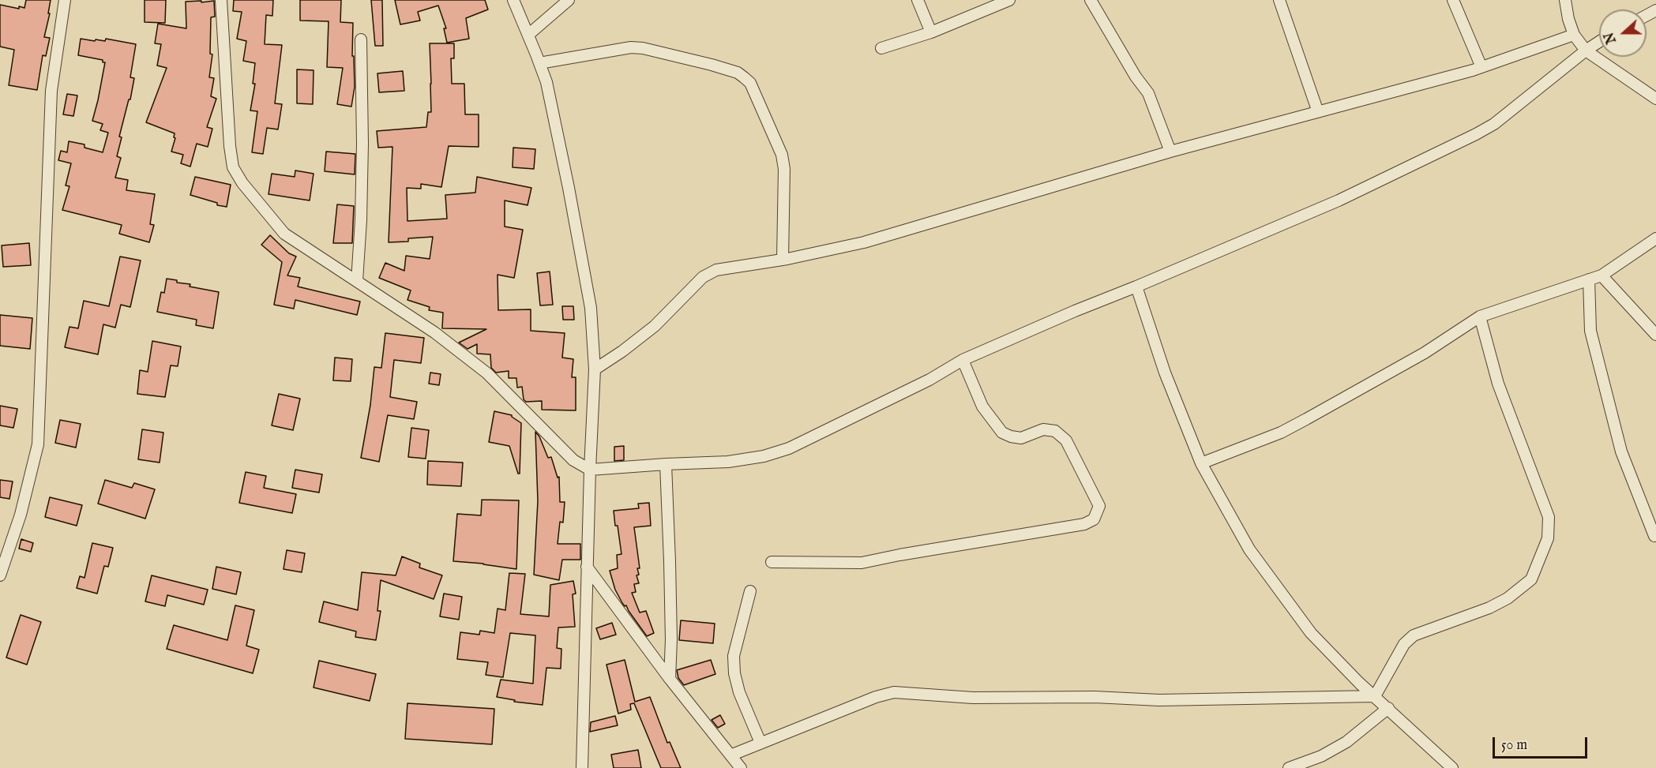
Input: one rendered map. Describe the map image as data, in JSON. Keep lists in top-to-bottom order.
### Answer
{
  "scale_bar": "50 m",
  "north": "left"
}
